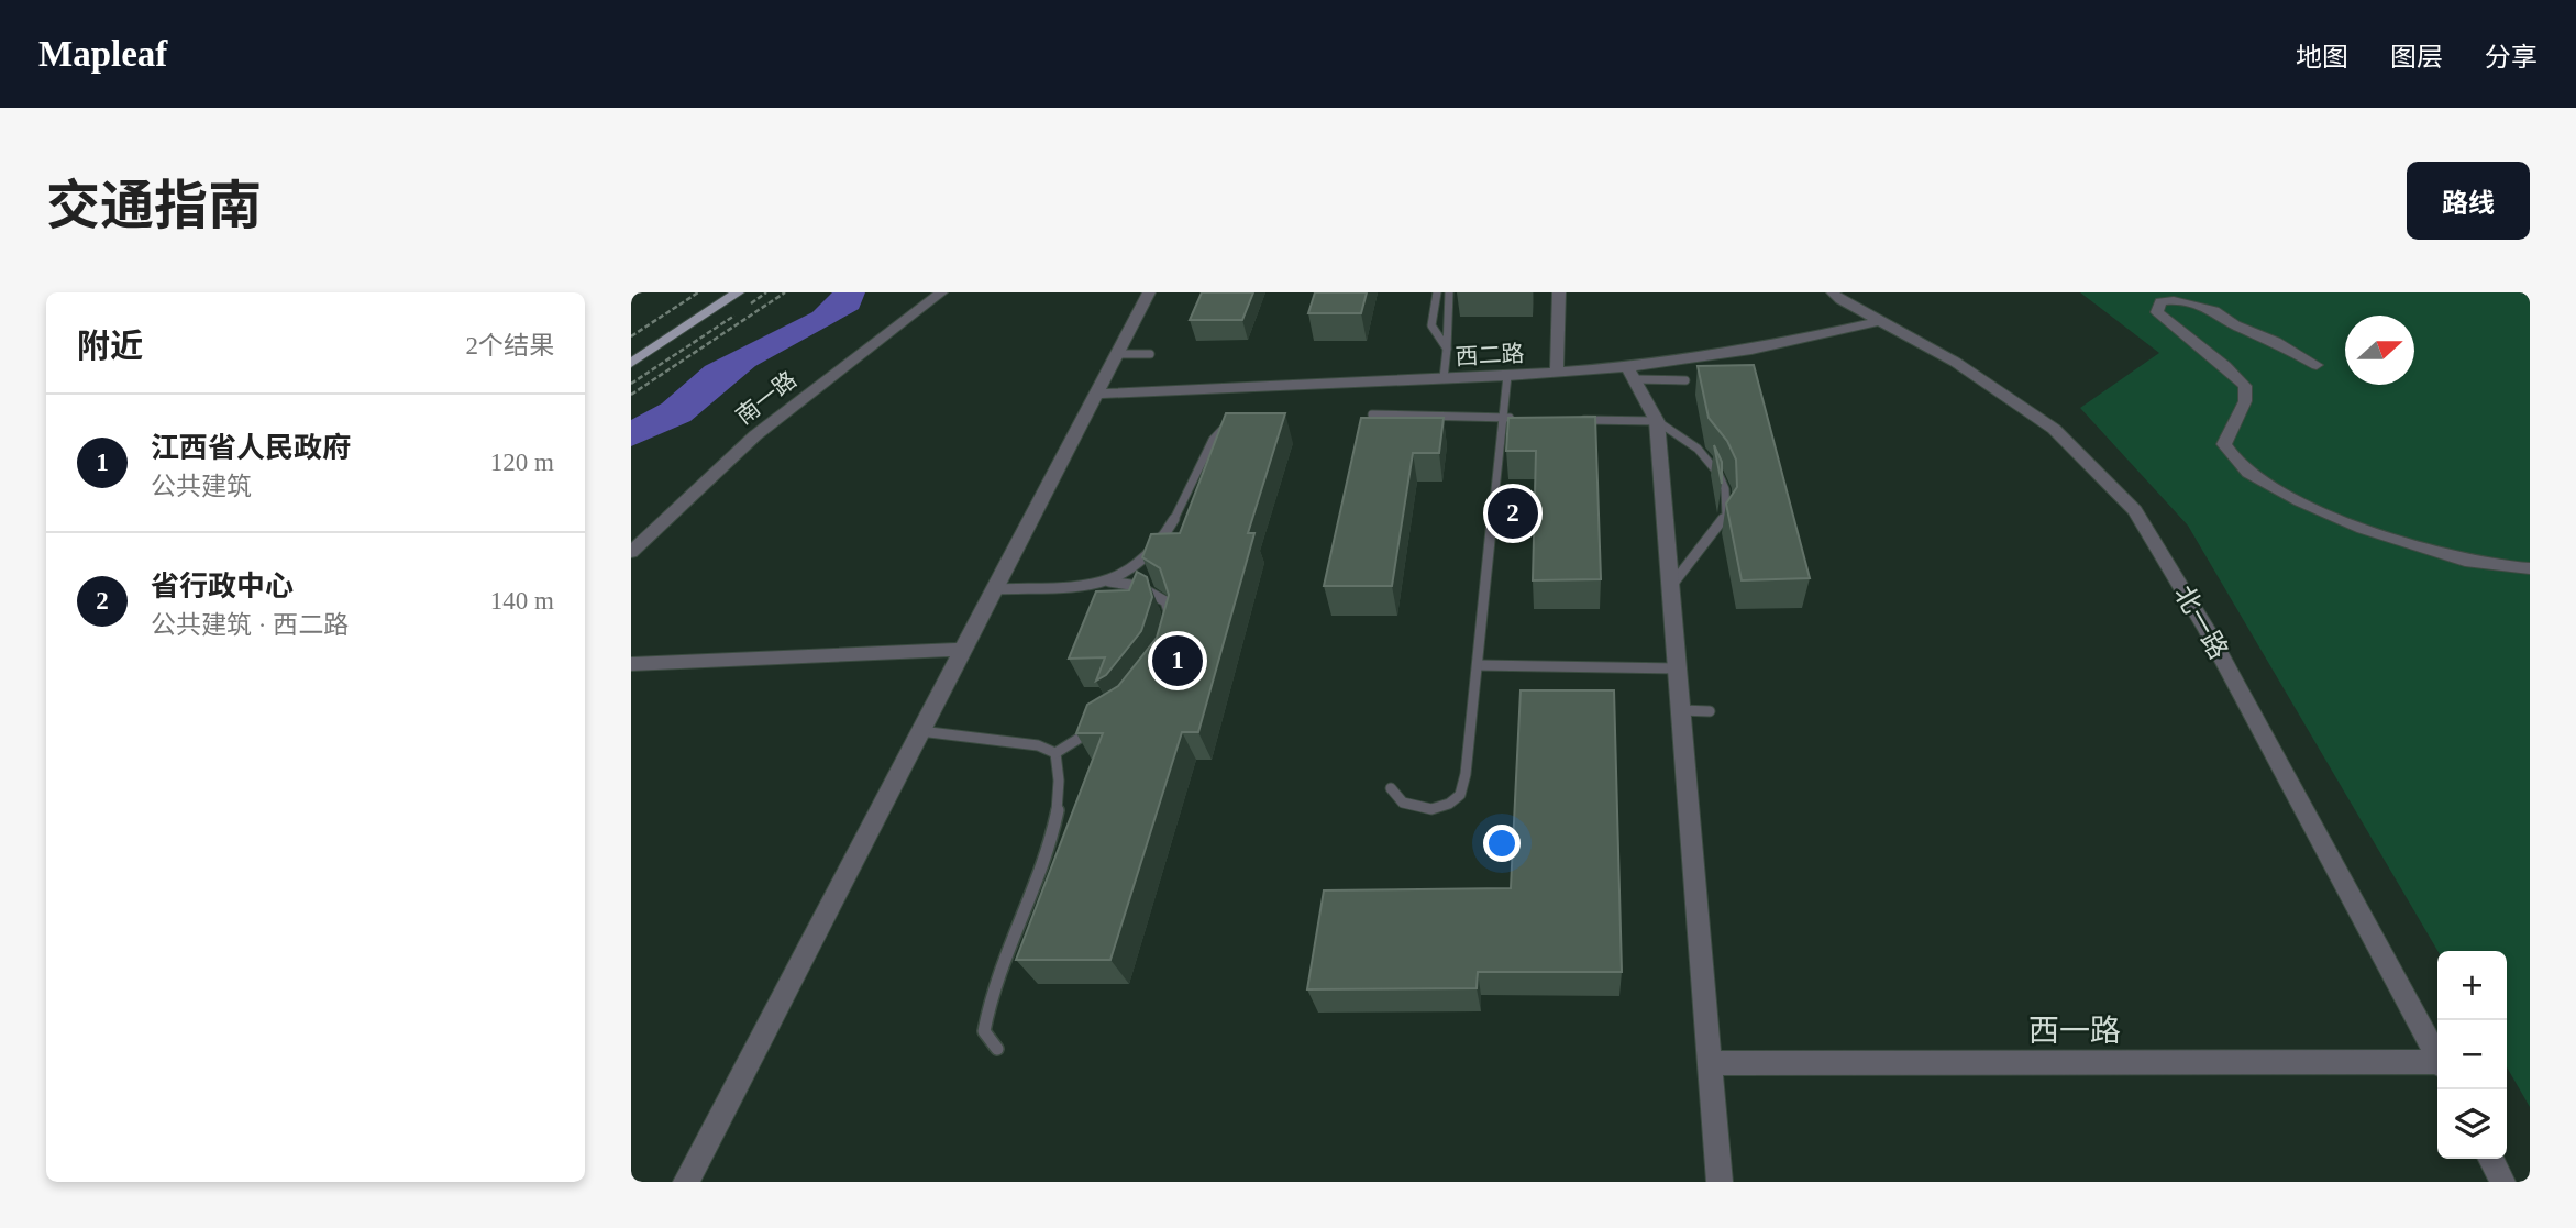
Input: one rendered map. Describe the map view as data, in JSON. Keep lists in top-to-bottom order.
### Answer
{
  "streets": {
    "street": [
      "西二路",
      "南一路",
      "北一路",
      "西一路"
    ]
  },
  "crossings": [
    ["西二路", "北一路"]
  ],
  "north": "right",
  "page": {
    "header": "Mapleaf",
    "nav": ["地图", "图层", "分享"],
    "title": "交通指南",
    "buttons": "路线",
    "heading": ["附近", "2个结果"],
    "list": [
      {
        "mark": "1",
        "name": "江西省人民政府",
        "note": "公共建筑",
        "value": "120 m"
      },
      {
        "mark": "2",
        "name": "省行政中心",
        "note": "公共建筑 · 西二路",
        "value": "140 m"
      }
    ],
    "pins": ["2", "1"],
    "map_buttons": ["+", "−"]
  }
}
